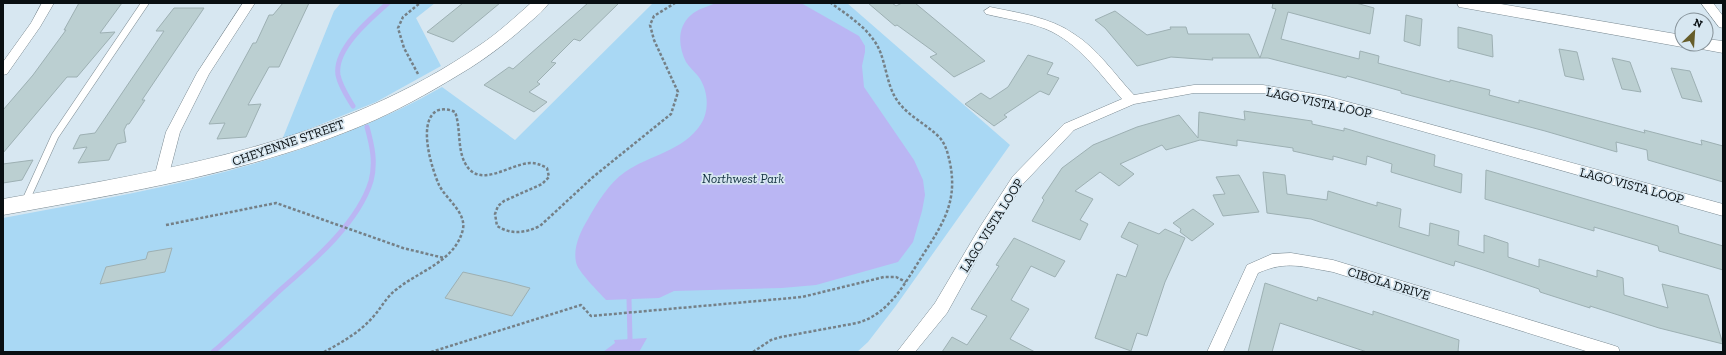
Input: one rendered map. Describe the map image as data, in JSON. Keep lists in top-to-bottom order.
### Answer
{
  "streets": {
    "street": ["LAGO VISTA LOOP", "CHEYENNE STREET", "CIBOLA DRIVE"]
  },
  "parks": ["Northwest Park"],
  "north": "top right"
}
